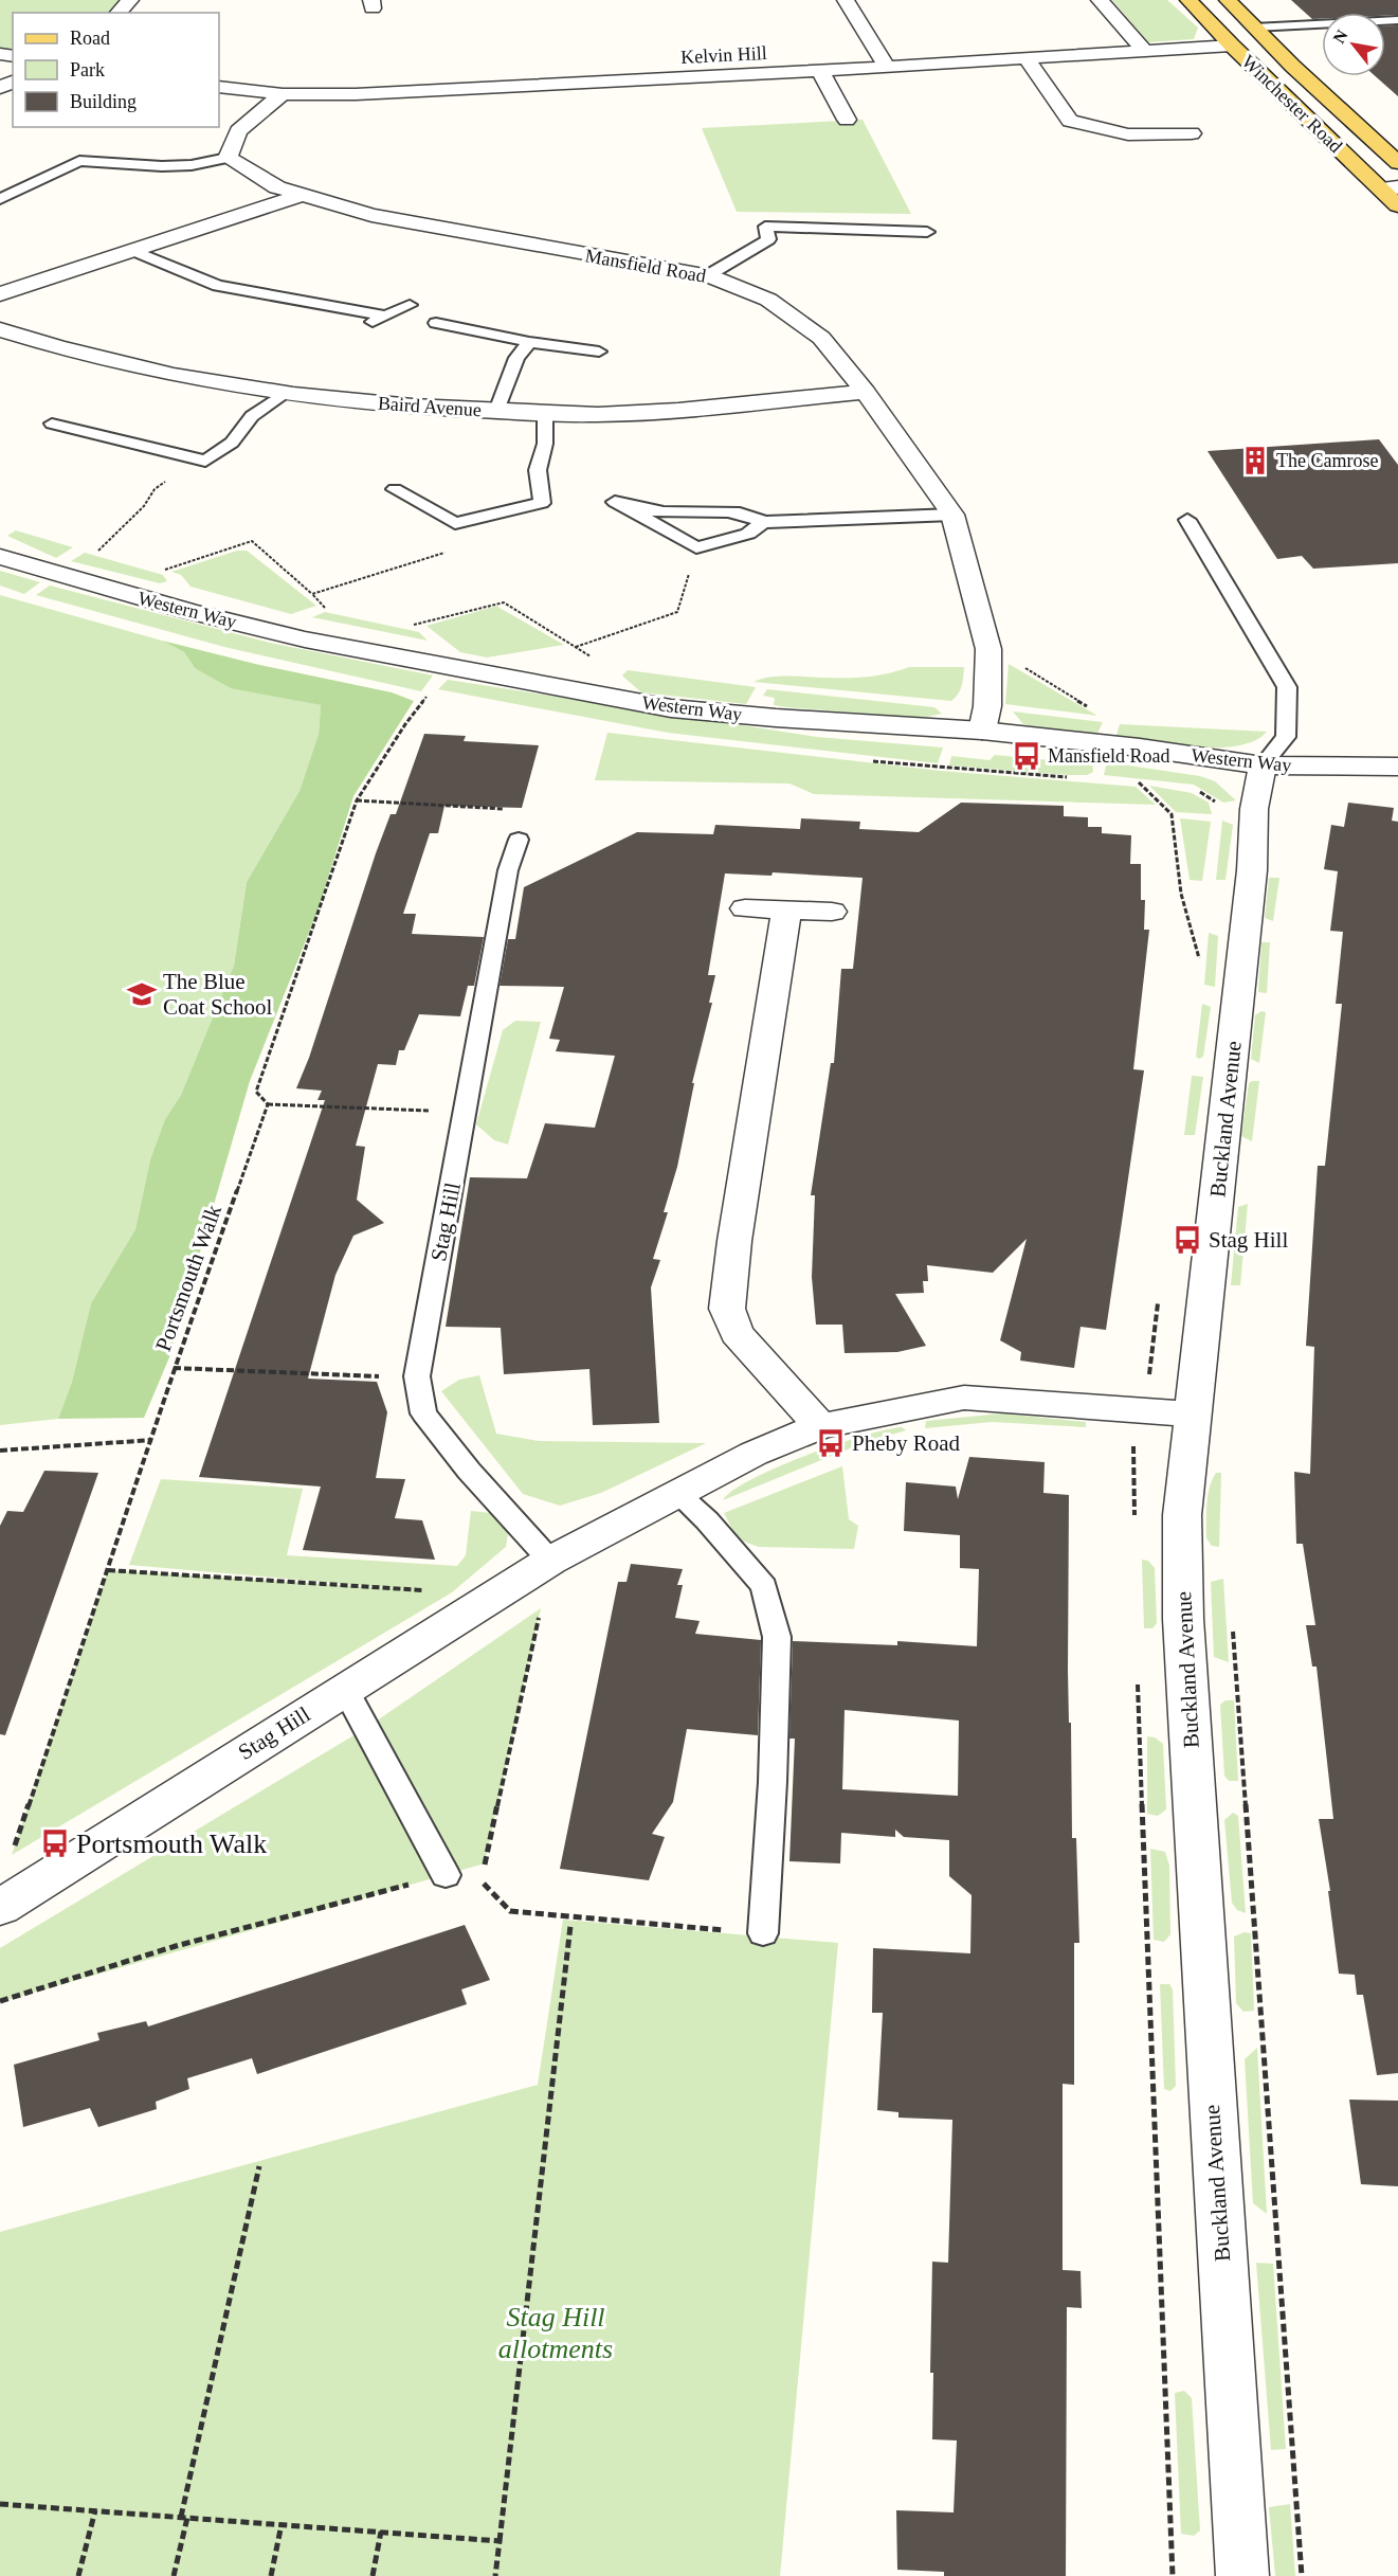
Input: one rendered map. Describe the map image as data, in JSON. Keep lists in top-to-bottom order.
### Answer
{
  "streets": {
    "main road": ["Winchester Road"],
    "street": [
      "Kelvin Hill",
      "Mansfield Road",
      "Baird Avenue",
      "Western Way",
      "Buckland Avenue",
      "Stag Hill"
    ],
    "path": ["Portsmouth Walk"]
  },
  "crossings": [
    ["Kelvin Hill", "Winchester Road"],
    ["Mansfield Road", "Baird Avenue"],
    ["Mansfield Road", "Western Way"],
    ["Western Way", "Buckland Avenue"],
    ["Buckland Avenue", "Stag Hill"]
  ],
  "parks": ["Stag Hill allotments"],
  "places": {
    "building": ["The Camrose"],
    "bus stop": [
      "Mansfield Road",
      "Stag Hill",
      "Pheby Road",
      "Portsmouth Walk"
    ],
    "school or university": ["The Blue Coat School"]
  },
  "legend": ["Road", "Park", "Building"],
  "north": "top left"
}
